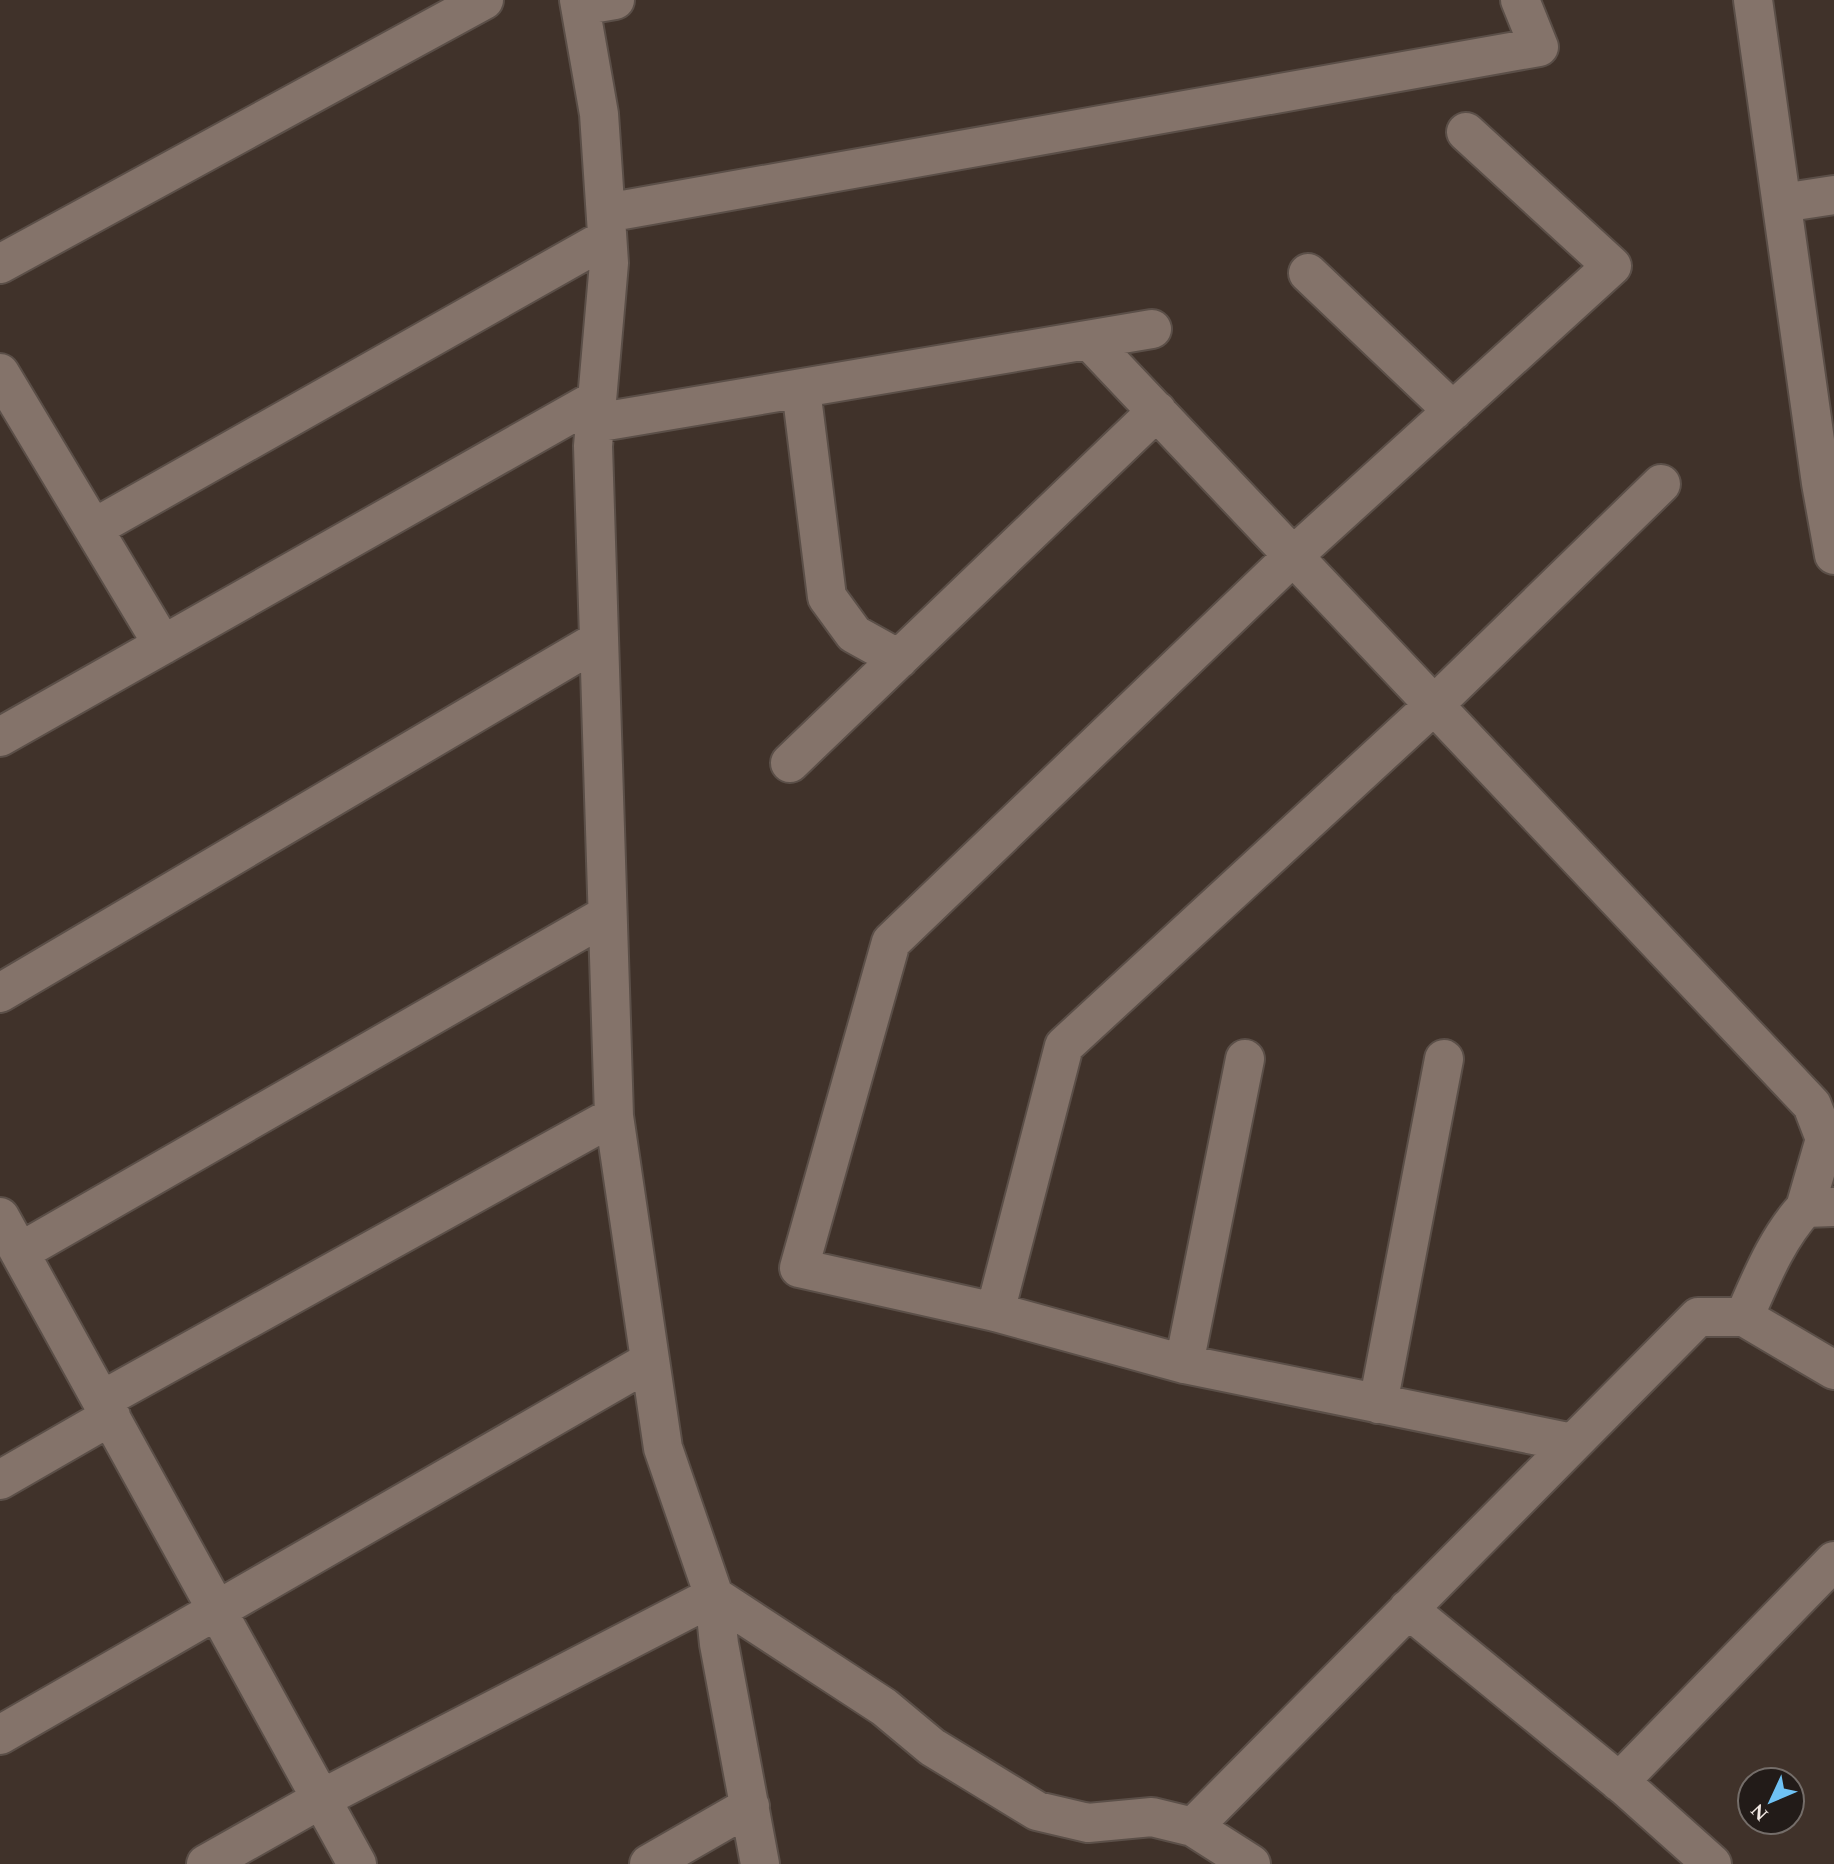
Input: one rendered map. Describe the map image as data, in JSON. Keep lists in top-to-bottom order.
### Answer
{
  "north": "bottom left"
}
